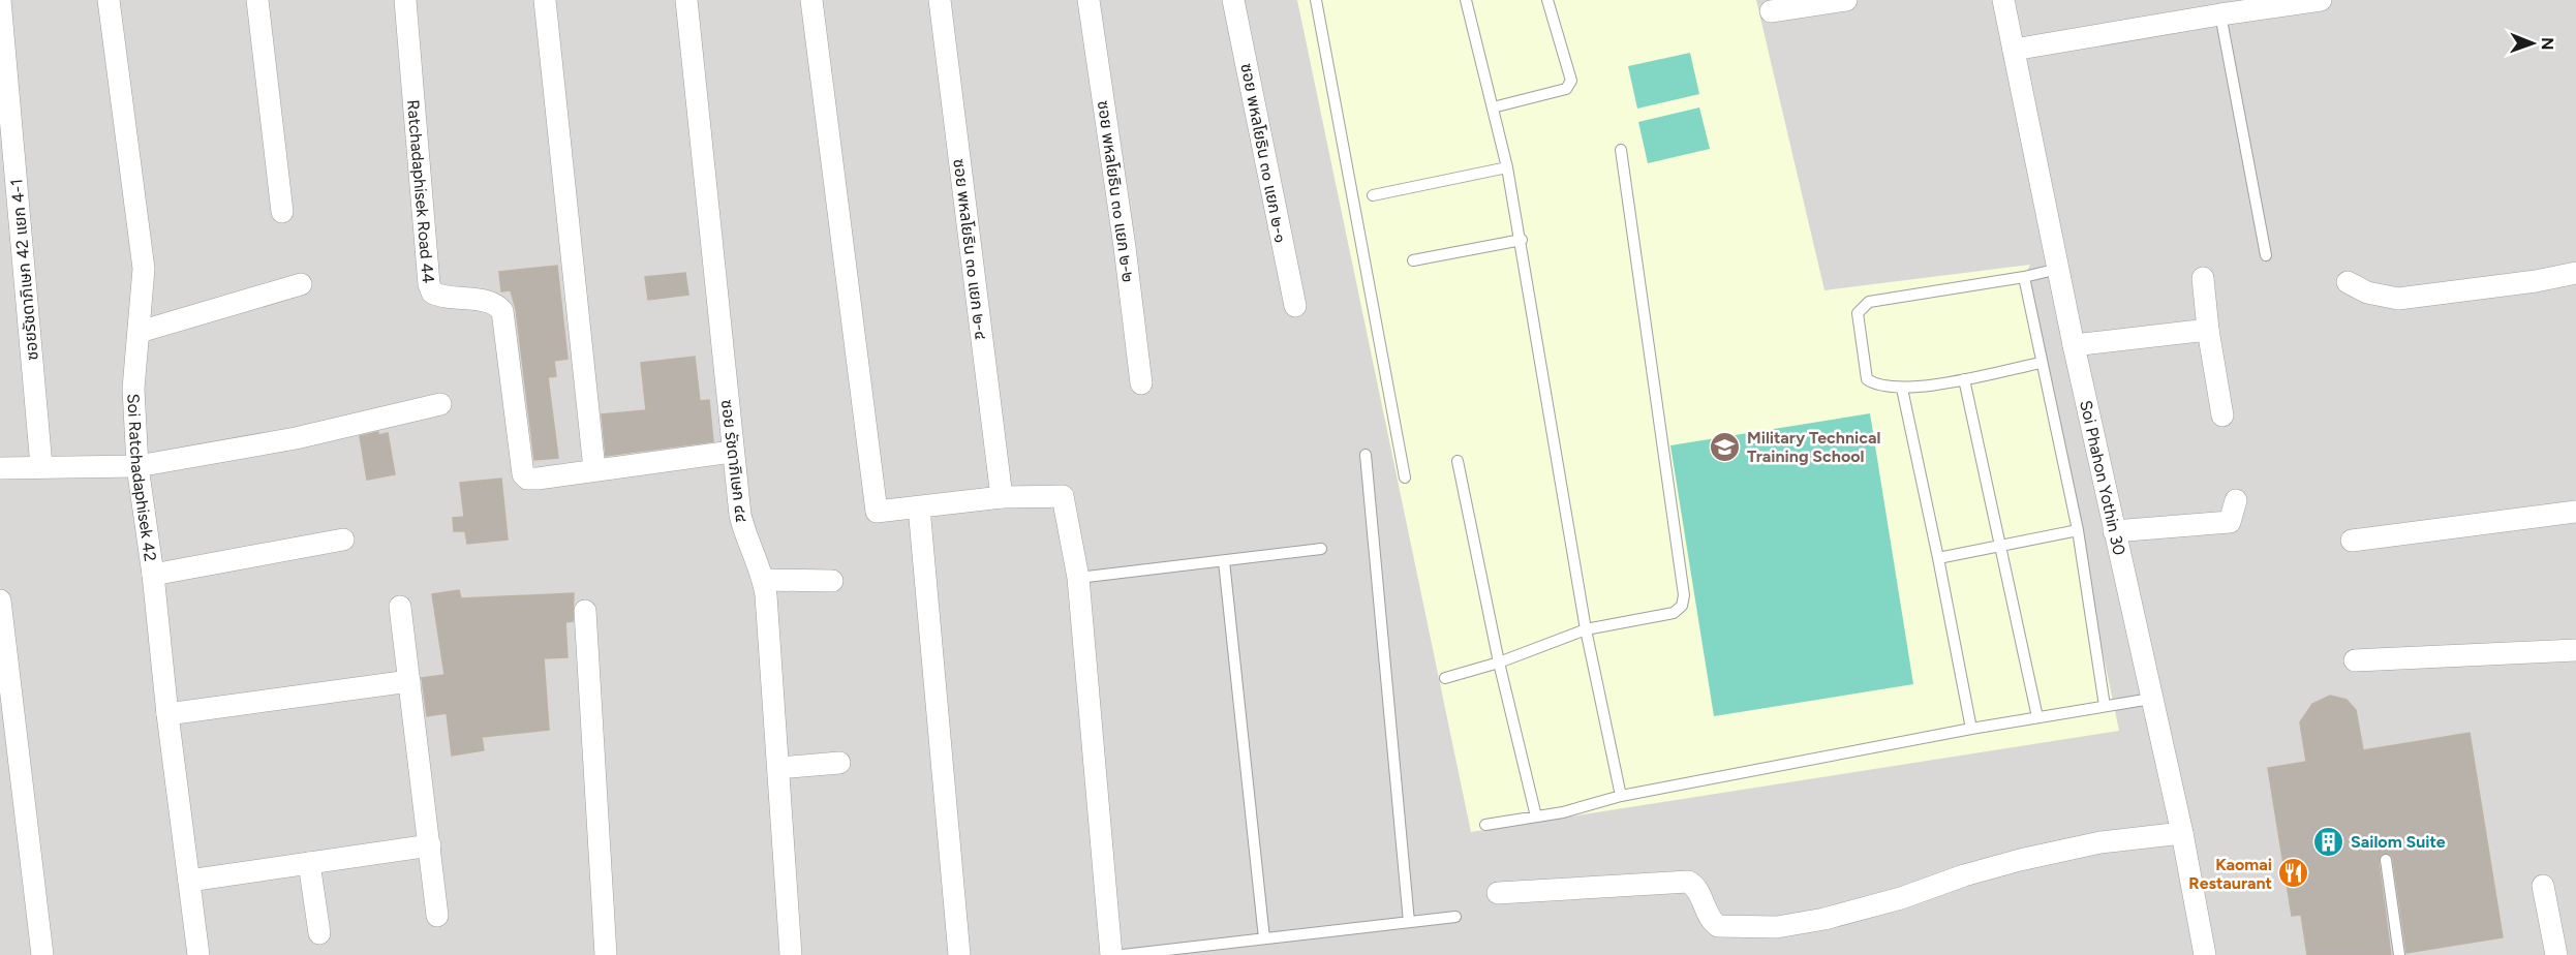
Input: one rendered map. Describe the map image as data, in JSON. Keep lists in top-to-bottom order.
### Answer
{
  "streets": {
    "street": [
      "ซอย พหลโยธิน ๓๐ แยก ๒-๑",
      "Ratchadaphisek Road 44",
      "ซอย พหลโยธิน ๓๐ แยก ๒-๒",
      "ซอย พหลโยธิน ๓๐ แยก ๒-๔",
      "ซอยรัชดาภิเษก 42 แยก 4-1",
      "ซอย รัชดาภิเษก ๔๔",
      "Soi Ratchadaphisek 42",
      "Soi Phahon Yothin 30"
    ]
  },
  "crossings": [
    ["Ratchadaphisek Road 44", "ซอย รัชดาภิเษก ๔๔"]
  ],
  "places": {
    "school or university": ["Military Technical Training School"],
    "building": ["Sailom Suite"],
    "restaurant": ["Kaomai Restaurant"]
  },
  "north": "right"
}
